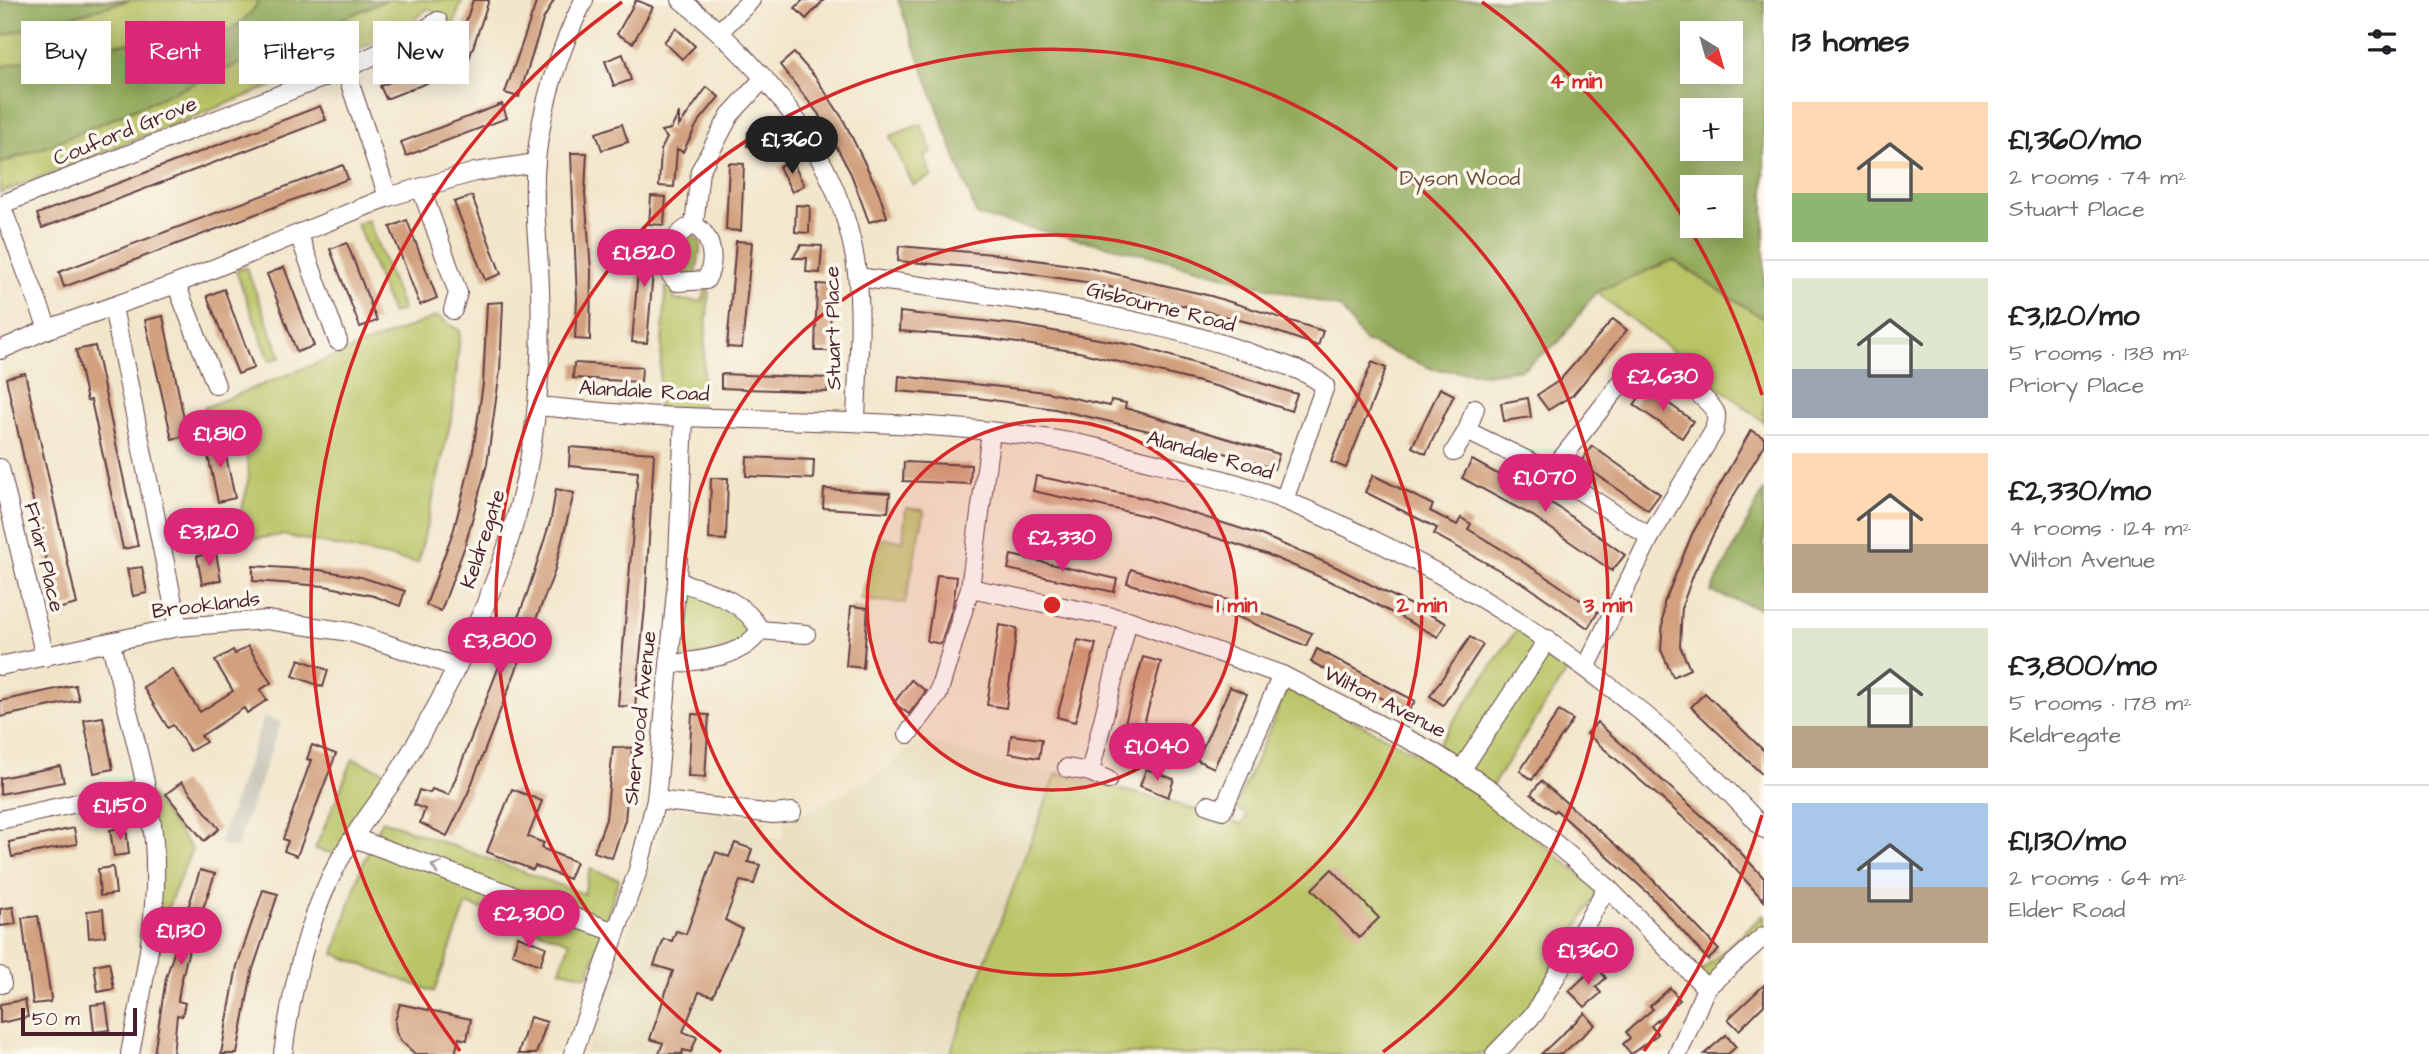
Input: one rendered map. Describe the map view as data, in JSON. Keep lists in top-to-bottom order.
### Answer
{
  "streets": {
    "street": [
      "Couford Grove",
      "Gisbourne Road",
      "Stuart Place",
      "Alandale Road",
      "Keldregate",
      "Friar Place",
      "Brooklands",
      "Wilton Avenue",
      "Sherwood Avenue"
    ]
  },
  "crossings": [
    ["Gisbourne Road", "Stuart Place"],
    ["Gisbourne Road", "Alandale Road"],
    ["Stuart Place", "Alandale Road"],
    ["Alandale Road", "Keldregate"],
    ["Alandale Road", "Sherwood Avenue"],
    ["Keldregate", "Brooklands"],
    ["Friar Place", "Brooklands"]
  ],
  "parks": ["Dyson Wood"],
  "scale_bar": "50 m",
  "north": "bottom right",
  "page": {
    "heading": "13 homes",
    "map_buttons": ["+", "−"],
    "chip": [
      "Buy",
      "Rent",
      "Filters",
      "New"
    ],
    "list": [
      {
        "name": "£1,360/mo",
        "note": "2 rooms · 74 m² · Stuart Place"
      },
      {
        "name": "£3,120/mo",
        "note": "5 rooms · 138 m² · Priory Place"
      },
      {
        "name": "£2,330/mo",
        "note": "4 rooms · 124 m² · Wilton Avenue"
      },
      {
        "name": "£3,800/mo",
        "note": "5 rooms · 178 m² · Keldregate"
      },
      {
        "name": "£1,130/mo",
        "note": "2 rooms · 64 m² · Elder Road"
      }
    ],
    "price": [
      "£1,360",
      "£1,820",
      "£2,630",
      "£1,810",
      "£1,070",
      "£3,120",
      "£2,330",
      "£3,800",
      "£1,040",
      "£1,150",
      "£2,300",
      "£1,130",
      "£1,360"
    ],
    "scale": "50 m"
  },
  "rings": [
    "4 min",
    "1 min",
    "2 min",
    "3 min"
  ]
}
